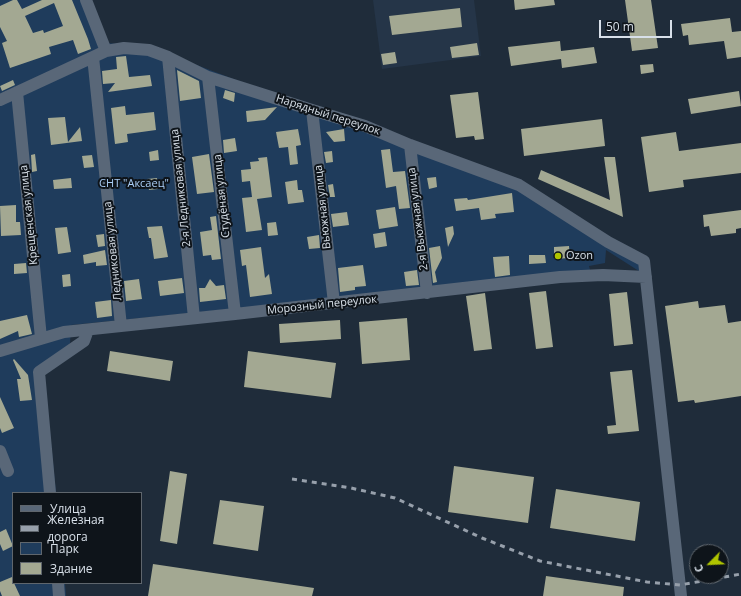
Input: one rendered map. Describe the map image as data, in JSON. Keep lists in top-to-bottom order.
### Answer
{
  "streets": {
    "street": [
      "Нарядный переулок",
      "2-я Ледниковая улица",
      "Студёная улица",
      "Вьюжная улица",
      "Крещенская улица",
      "2-я Вьюжная улица",
      "Ледниковая улица",
      "Морозный переулок"
    ]
  },
  "crossings": [
    ["Нарядный переулок", "2-я Ледниковая улица"],
    ["Нарядный переулок", "Студёная улица"],
    ["Нарядный переулок", "Вьюжная улица"],
    ["Нарядный переулок", "Крещенская улица"],
    ["Нарядный переулок", "2-я Вьюжная улица"],
    ["Нарядный переулок", "Ледниковая улица"],
    ["Нарядный переулок", "Морозный переулок"],
    ["2-я Ледниковая улица", "Морозный переулок"],
    ["Студёная улица", "Морозный переулок"],
    ["Вьюжная улица", "Морозный переулок"],
    ["Крещенская улица", "Морозный переулок"],
    ["2-я Вьюжная улица", "Морозный переулок"],
    ["Ледниковая улица", "Морозный переулок"]
  ],
  "parks": ["СНТ \"Аксаец\""],
  "places": ["Ozon"],
  "legend": [
    "Улица",
    "Железная дорога",
    "Парк",
    "Здание"
  ],
  "scale_bar": "50 m",
  "north": "bottom left"
}
